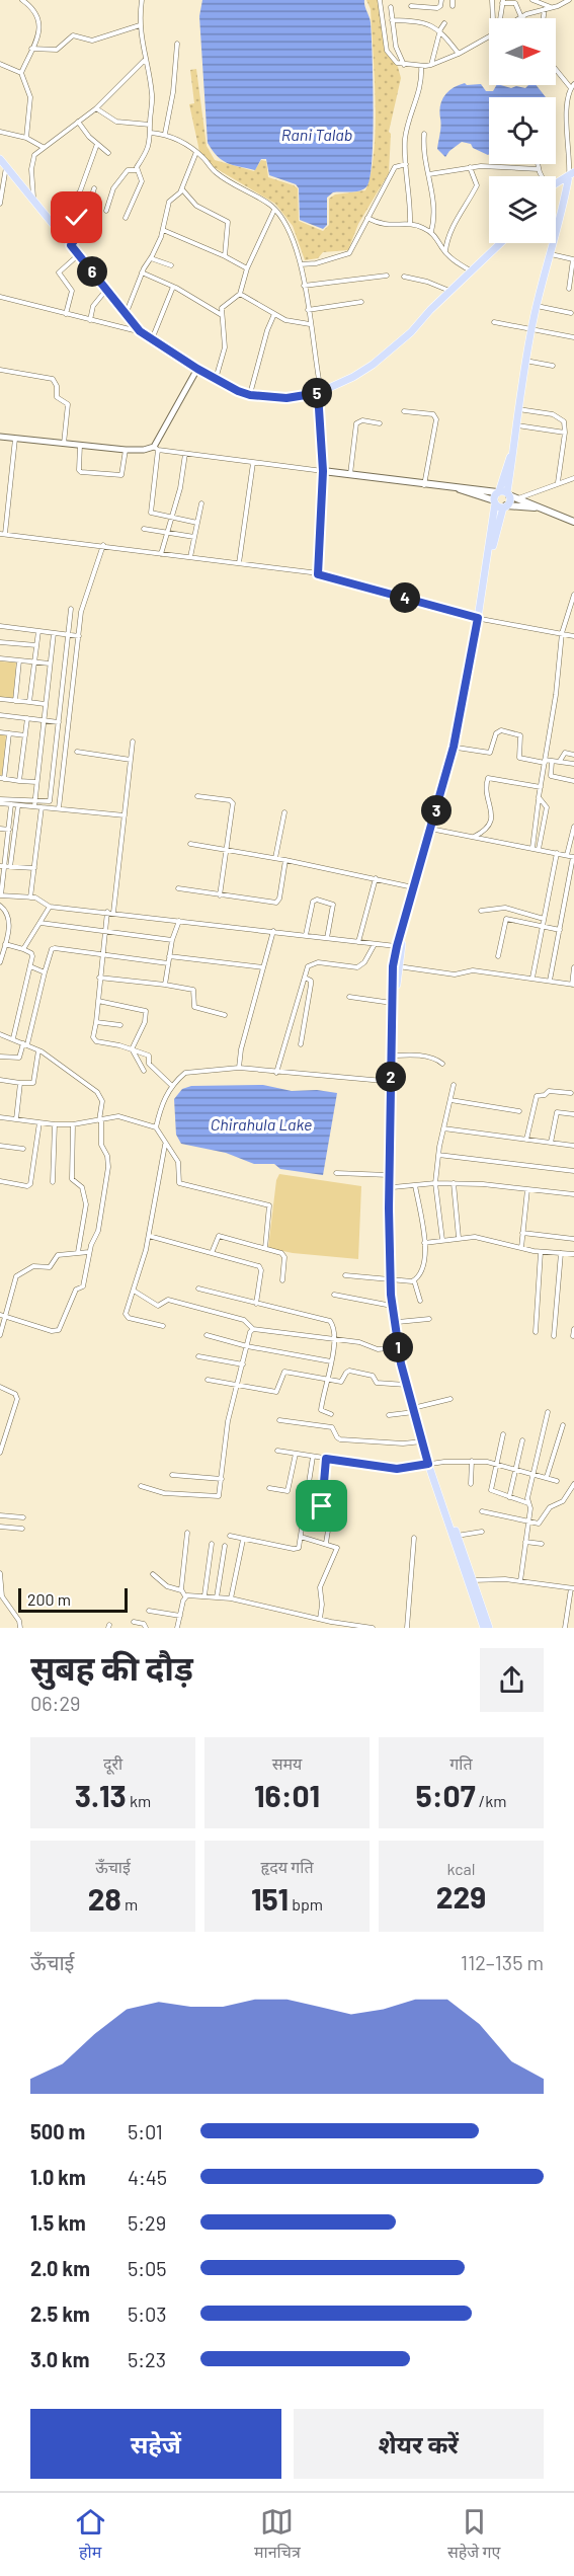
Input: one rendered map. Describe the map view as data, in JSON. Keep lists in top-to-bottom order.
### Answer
{
  "water": ["Rani Talab", "Chirahula Lake"],
  "scale_bar": "200 m",
  "north": "right",
  "page": {
    "pins": [
      "6",
      "5",
      "4",
      "3",
      "2",
      "1"
    ],
    "scale": "200 m",
    "heading": ["सुबह की दौड़", "06:29"],
    "stats": [
      ["दूरी", "3.13 km"],
      ["समय", "16:01"],
      ["गति", "5:07 /km"],
      ["ऊँचाई", "28 m"],
      ["हृदय गति", "151 bpm"],
      ["kcal", "229"]
    ],
    "chart": ["ऊँचाई", "112–135 m"],
    "list": [
      {
        "name": "500 m",
        "note": "5:01"
      },
      {
        "name": "1.0 km",
        "note": "4:45"
      },
      {
        "name": "1.5 km",
        "note": "5:29"
      },
      {
        "name": "2.0 km",
        "note": "5:05"
      },
      {
        "name": "2.5 km",
        "note": "5:03"
      },
      {
        "name": "3.0 km",
        "note": "5:23"
      }
    ],
    "buttons": ["सहेजें", "शेयर करें"],
    "tabs": ["होम", "मानचित्र", "सहेजे गए"]
  }
}
